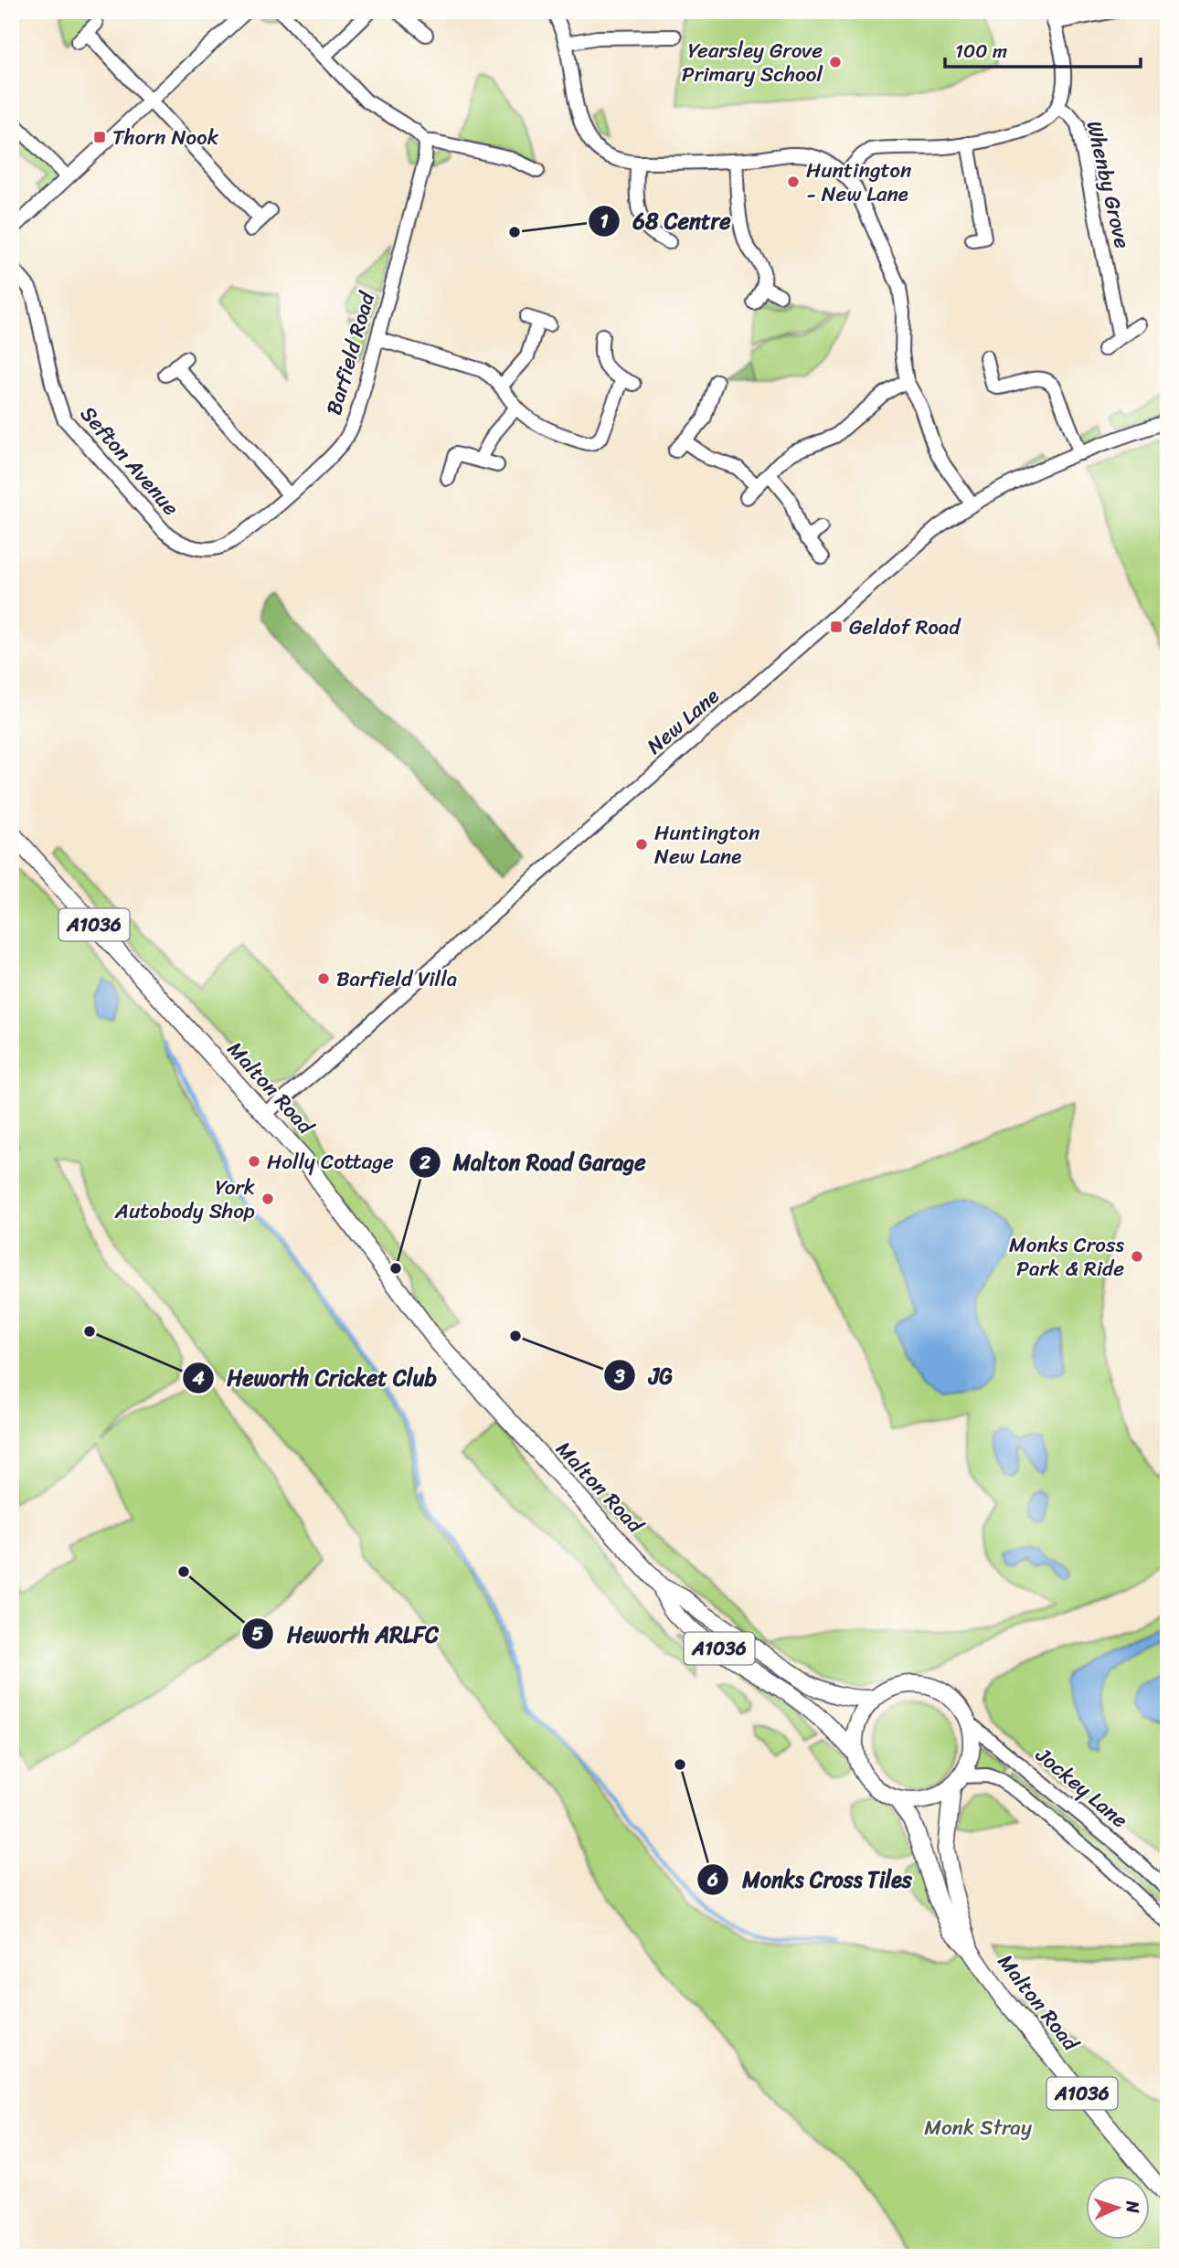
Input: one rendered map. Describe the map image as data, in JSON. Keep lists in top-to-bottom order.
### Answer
{
  "streets": {
    "main road": ["A1036", "Malton Road"],
    "street": [
      "Whenby Grove",
      "Barfield Road",
      "Sefton Avenue",
      "New Lane",
      "Jockey Lane"
    ]
  },
  "crossings": [
    ["Barfield Road", "Sefton Avenue"],
    ["New Lane", "Malton Road"],
    ["Malton Road", "Jockey Lane"]
  ],
  "parks": ["Monk Stray"],
  "places": {
    "other": [
      "Yearsley Grove Primary School",
      "Huntington - New Lane",
      "68 Centre",
      "Huntington New Lane",
      "Barfield Villa",
      "Holly Cottage",
      "York Autobody Shop",
      "Monks Cross Park & Ride",
      "Malton Road Garage",
      "Heworth Cricket Club",
      "JG",
      "Heworth ARLFC",
      "Monks Cross Tiles"
    ],
    "transit": ["Thorn Nook", "Geldof Road"]
  },
  "scale_bar": "100 m",
  "north": "right"
}
